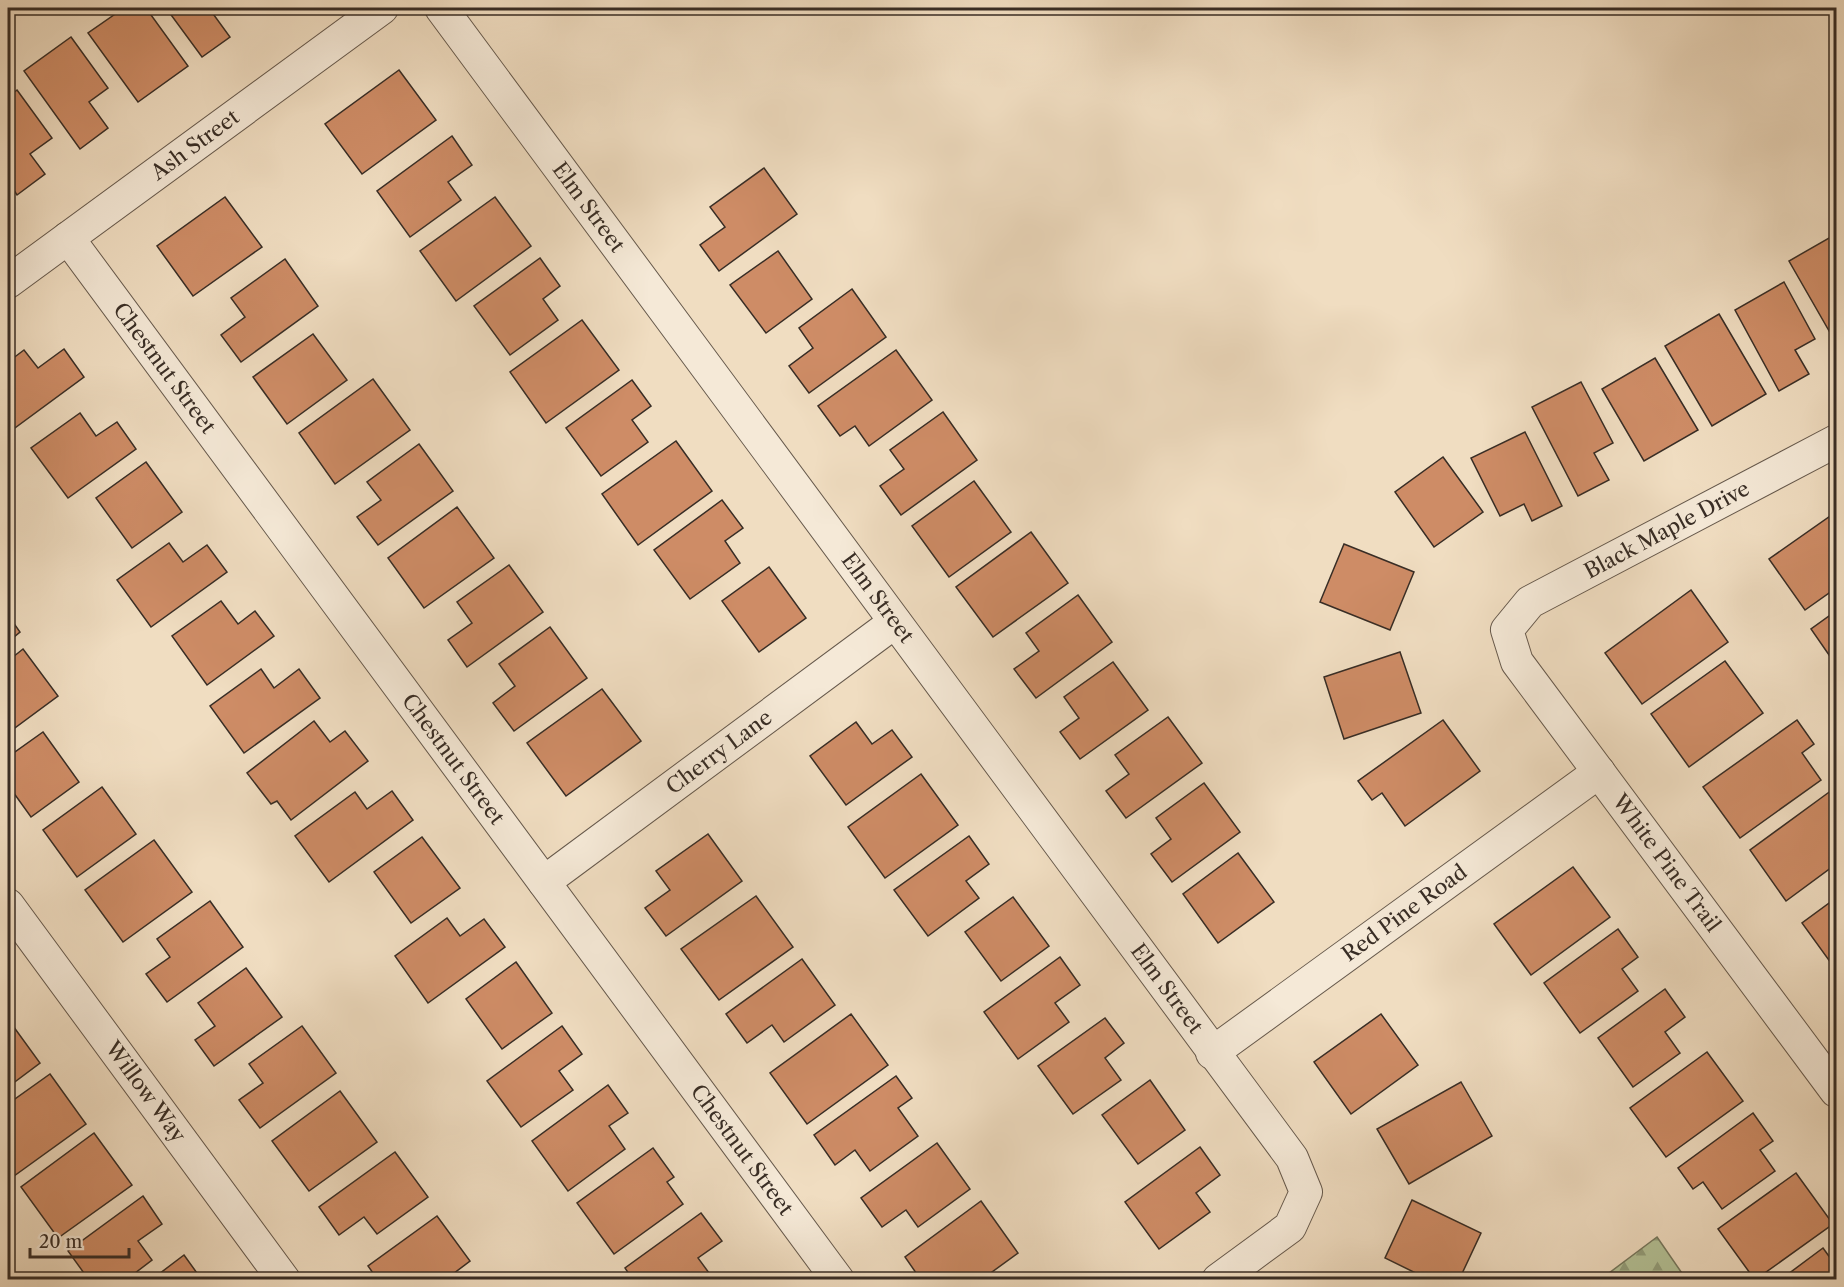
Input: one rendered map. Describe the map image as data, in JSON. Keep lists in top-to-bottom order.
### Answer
{
  "streets": {
    "street": [
      "Ash Street",
      "Elm Street",
      "Chestnut Street",
      "Black Maple Drive",
      "Cherry Lane",
      "White Pine Trail",
      "Red Pine Road",
      "Willow Way"
    ]
  },
  "crossings": [
    ["Ash Street", "Chestnut Street"],
    ["Elm Street", "Cherry Lane"],
    ["Elm Street", "Red Pine Road"],
    ["Chestnut Street", "Cherry Lane"],
    ["Black Maple Drive", "White Pine Trail"],
    ["White Pine Trail", "Red Pine Road"]
  ],
  "scale_bar": "20 m"
}
